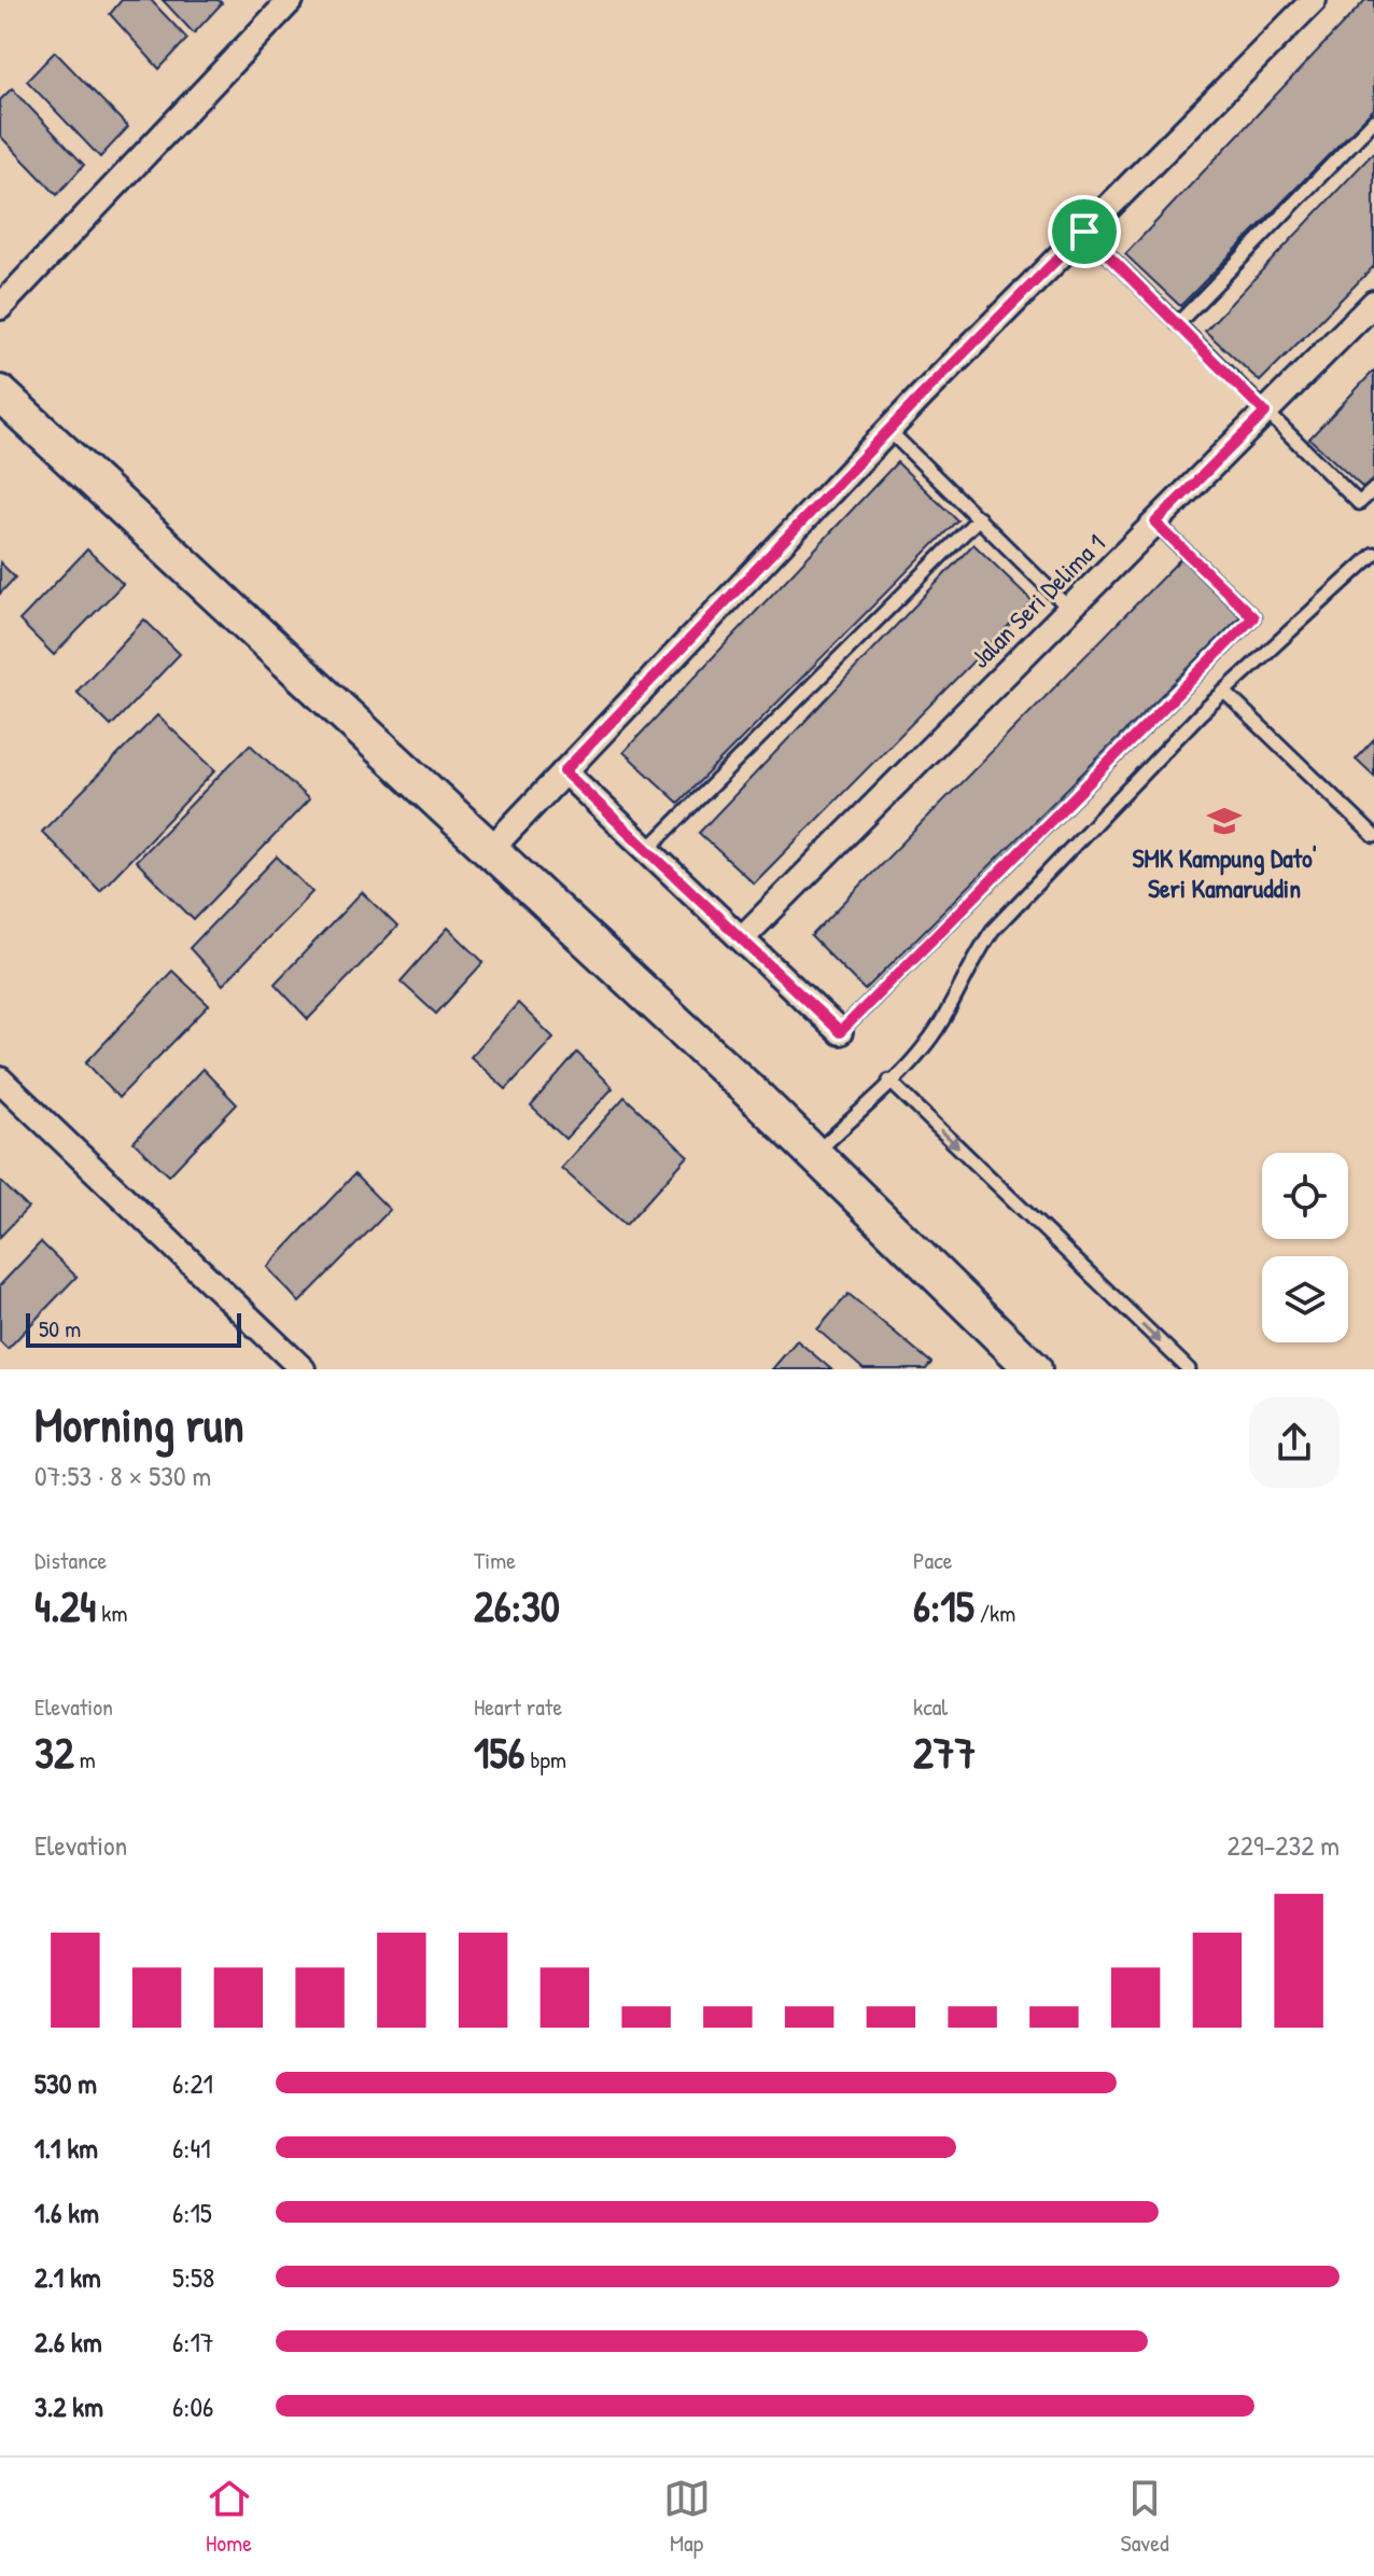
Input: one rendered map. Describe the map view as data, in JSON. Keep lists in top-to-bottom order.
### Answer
{
  "streets": {
    "street": ["Jalan Seri Delima 1"]
  },
  "places": {
    "school or university": ["SMK Kampung Dato' Seri Kamaruddin"]
  },
  "scale_bar": "50 m",
  "page": {
    "scale": "50 m",
    "heading": ["Morning run", "07:53 · 8 × 530 m"],
    "stats": [
      ["Distance", "4.24 km"],
      ["Time", "26:30"],
      ["Pace", "6:15 /km"],
      ["Elevation", "32 m"],
      ["Heart rate", "156 bpm"],
      ["kcal", "277"]
    ],
    "chart": ["Elevation", "229–232 m"],
    "list": [
      {
        "name": "530 m",
        "note": "6:21"
      },
      {
        "name": "1.1 km",
        "note": "6:41"
      },
      {
        "name": "1.6 km",
        "note": "6:15"
      },
      {
        "name": "2.1 km",
        "note": "5:58"
      },
      {
        "name": "2.6 km",
        "note": "6:17"
      },
      {
        "name": "3.2 km",
        "note": "6:06"
      }
    ],
    "tabs": ["Home", "Map", "Saved"]
  }
}
